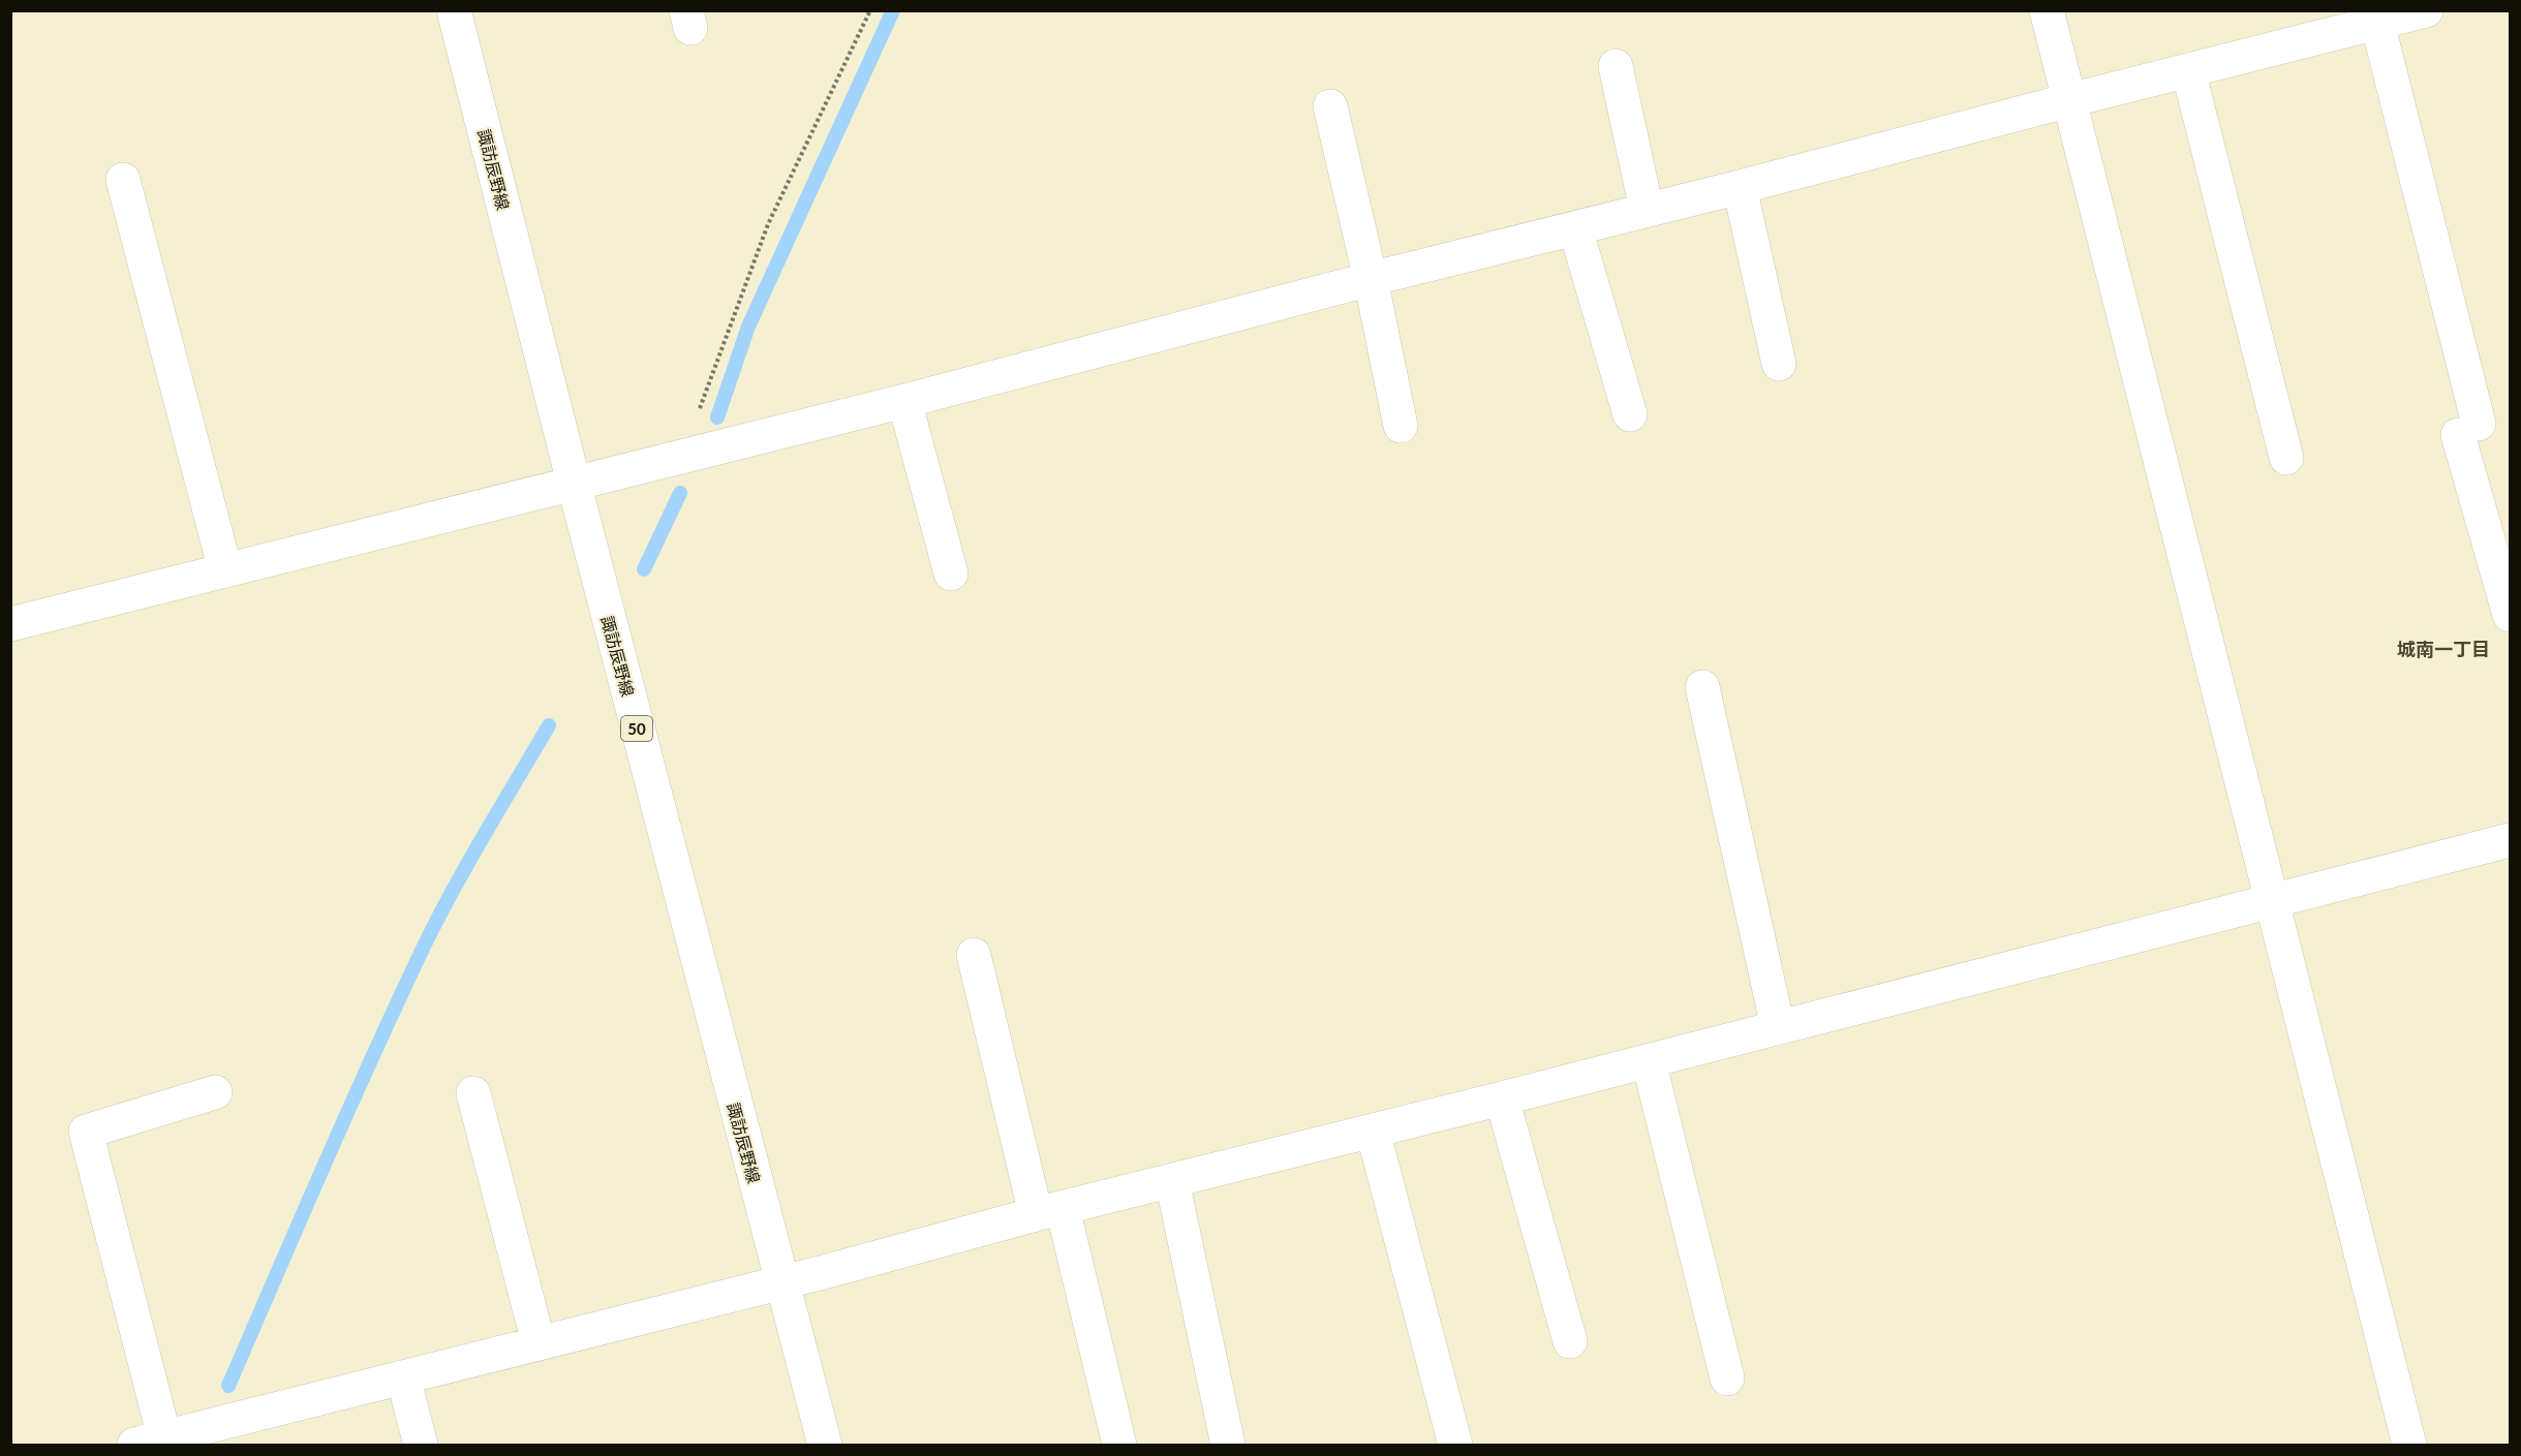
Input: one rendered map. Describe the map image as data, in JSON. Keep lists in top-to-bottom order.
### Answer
{
  "streets": {
    "street": ["諏訪辰野線", "50"]
  },
  "districts": ["城南一丁目"]
}
